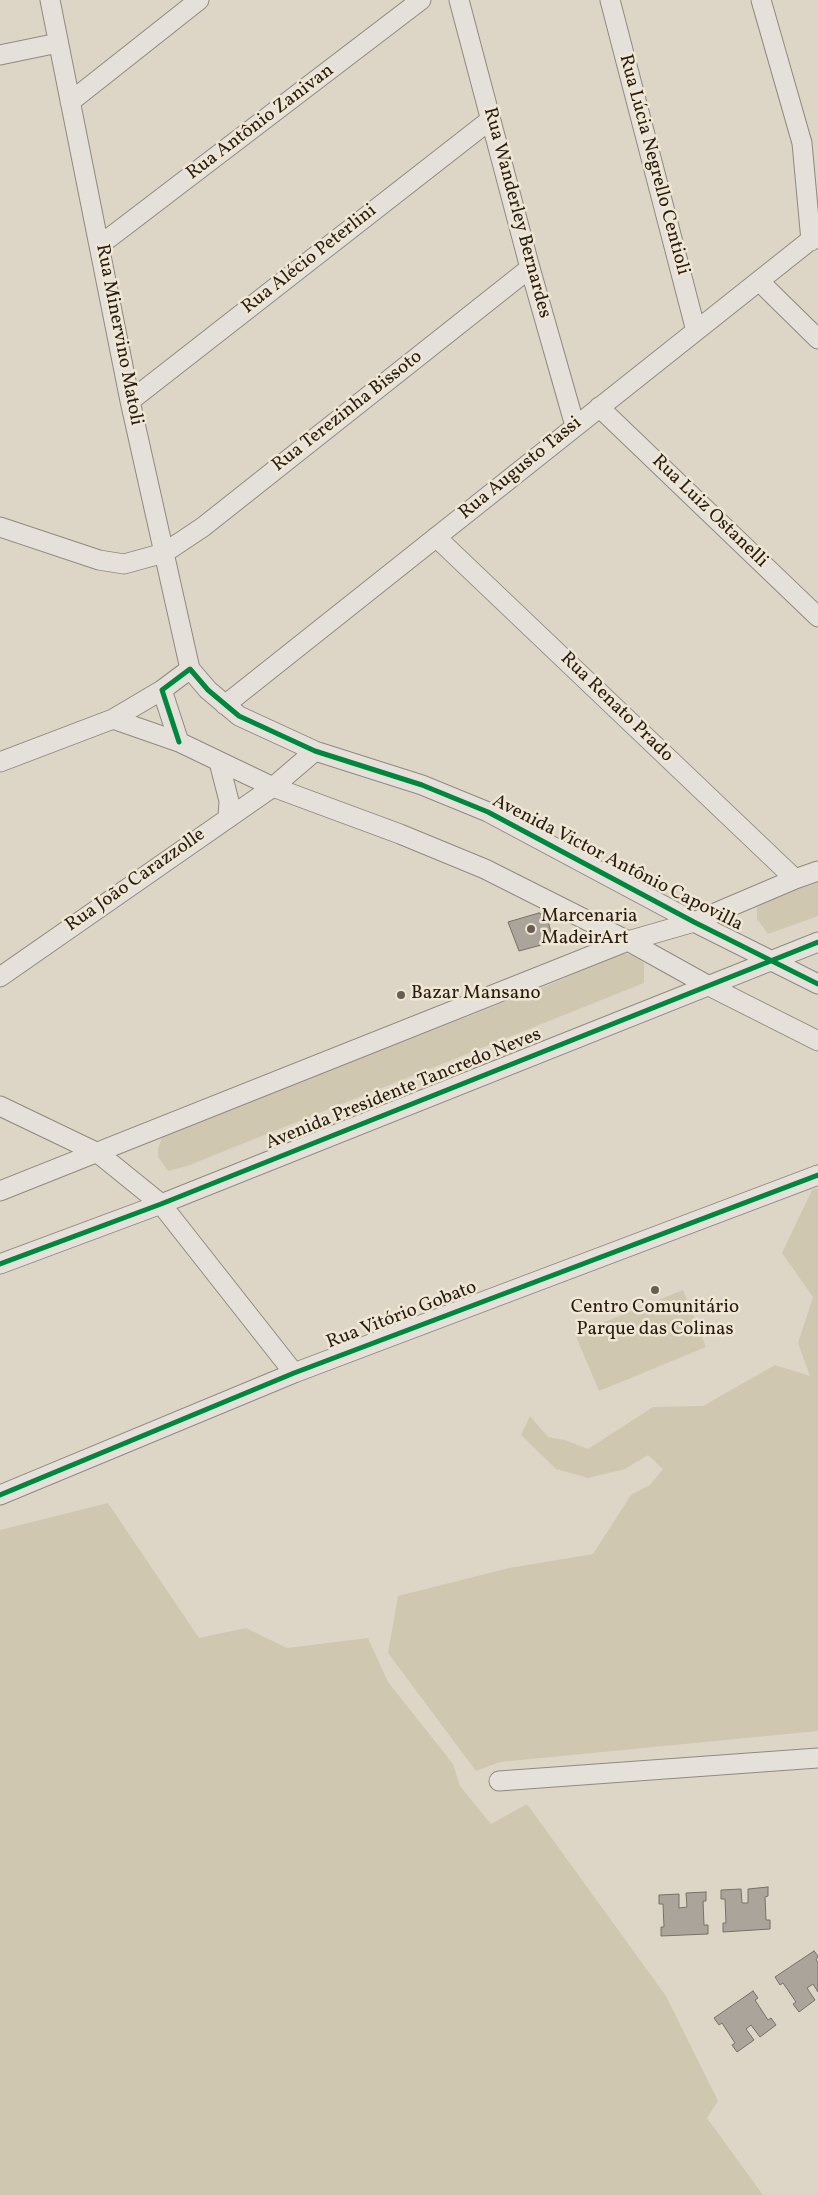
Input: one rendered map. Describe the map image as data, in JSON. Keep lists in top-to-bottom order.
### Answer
{
  "streets": {
    "street": [
      "Rua Antônio Zanivan",
      "Rua Lúcia Negrello Centioli",
      "Rua Wanderley Bernardes",
      "Rua Alécio Peterlini",
      "Rua Minervino Matoli",
      "Rua Terezinha Bissoto",
      "Rua Augusto Tassi",
      "Rua Luiz Ostanelli",
      "Rua Renato Prado",
      "Avenida Victor Antônio Capovilla",
      "Rua João Carazzolle",
      "Avenida Presidente Tancredo Neves",
      "Rua Vitório Gobato"
    ]
  },
  "crossings": [
    ["Rua Antônio Zanivan", "Rua Minervino Matoli"],
    ["Rua Lúcia Negrello Centioli", "Rua Augusto Tassi"],
    ["Rua Wanderley Bernardes", "Rua Alécio Peterlini"],
    ["Rua Wanderley Bernardes", "Rua Terezinha Bissoto"],
    ["Rua Wanderley Bernardes", "Rua Augusto Tassi"],
    ["Rua Alécio Peterlini", "Rua Minervino Matoli"],
    ["Rua Minervino Matoli", "Rua Terezinha Bissoto"],
    ["Rua Minervino Matoli", "Avenida Victor Antônio Capovilla"],
    ["Rua Augusto Tassi", "Rua Luiz Ostanelli"],
    ["Rua Augusto Tassi", "Rua Renato Prado"],
    ["Rua Augusto Tassi", "Avenida Victor Antônio Capovilla"],
    ["Avenida Victor Antônio Capovilla", "Rua João Carazzolle"],
    ["Avenida Victor Antônio Capovilla", "Avenida Presidente Tancredo Neves"]
  ],
  "places": ["Marcenaria MadeirArt", "Bazar Mansano", "Centro Comunitário Parque das Colinas"]
}
